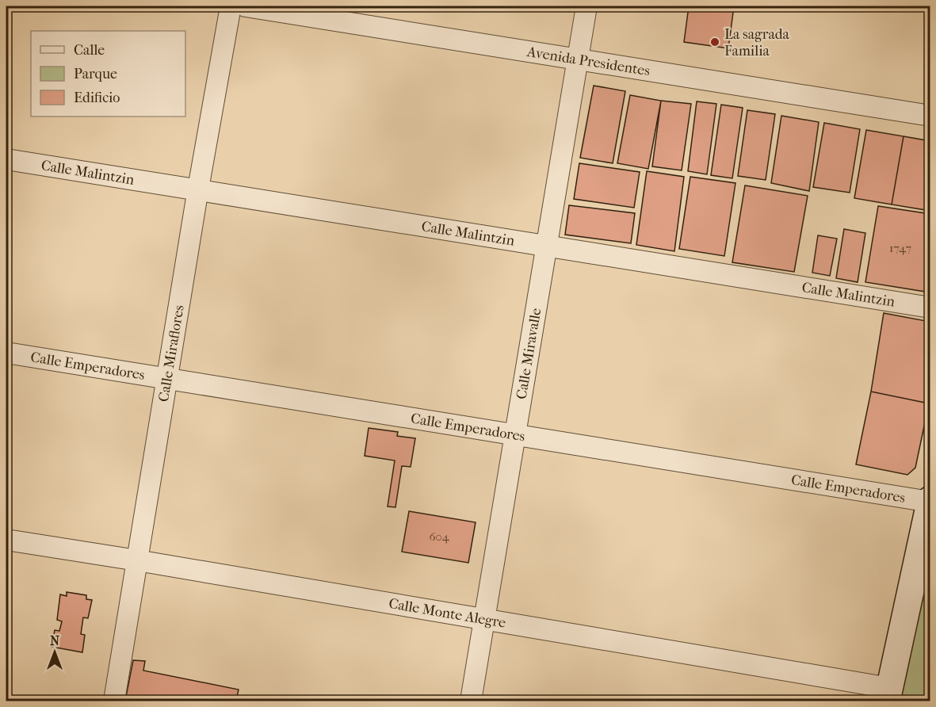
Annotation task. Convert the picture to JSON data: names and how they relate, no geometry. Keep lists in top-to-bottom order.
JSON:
{
  "streets": {
    "street": [
      "Avenida Presidentes",
      "Calle Malintzin",
      "Calle Miraflores",
      "Calle Miravalle",
      "Calle Emperadores",
      "Calle Monte Alegre"
    ]
  },
  "crossings": [
    ["Avenida Presidentes", "Calle Miravalle"],
    ["Calle Malintzin", "Calle Miraflores"],
    ["Calle Malintzin", "Calle Miravalle"],
    ["Calle Miraflores", "Calle Emperadores"],
    ["Calle Miraflores", "Calle Monte Alegre"],
    ["Calle Miravalle", "Calle Emperadores"],
    ["Calle Miravalle", "Calle Monte Alegre"]
  ],
  "places": ["La sagrada Familia"],
  "house_numbers": ["1747", "604"],
  "legend": ["Calle", "Parque", "Edificio"],
  "north": "top"
}
